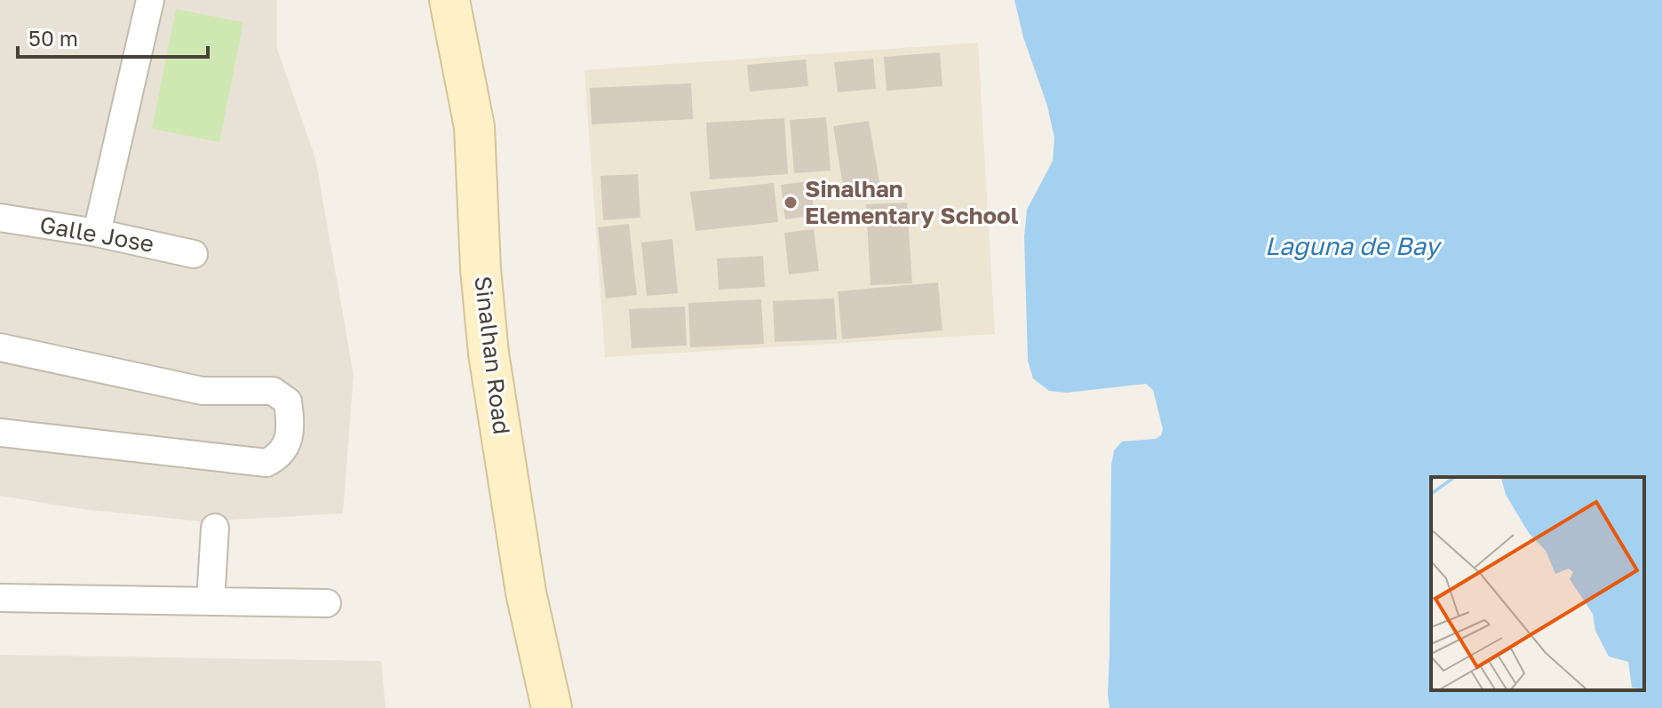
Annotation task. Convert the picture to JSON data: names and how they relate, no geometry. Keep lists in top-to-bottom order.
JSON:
{
  "streets": {
    "street": ["Galle Jose", "Sinalhan Road"]
  },
  "water": ["Laguna de Bay"],
  "places": ["Sinalhan Elementary School"],
  "scale_bar": "50 m"
}
